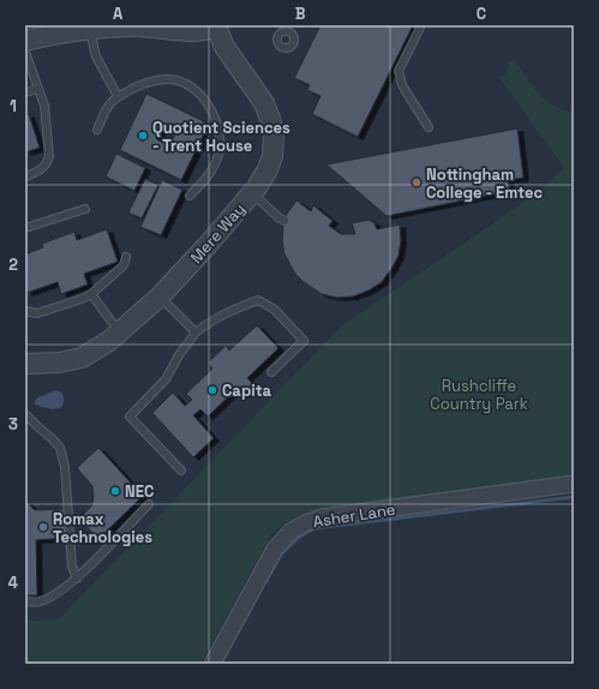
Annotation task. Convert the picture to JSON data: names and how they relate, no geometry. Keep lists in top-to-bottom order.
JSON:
{
  "streets": {
    "street": ["Mere Way", "Asher Lane"]
  },
  "parks": ["Rushcliffe Country Park"],
  "places": [
    "Quotient Sciences - Trent House",
    "Nottingham College - Emtec",
    "Capita",
    "NEC",
    "Romax Technologies"
  ],
  "grid": {
    "columns": ["A", "B", "C"],
    "rows": [
      "1",
      "2",
      "3",
      "4"
    ]
  }
}
